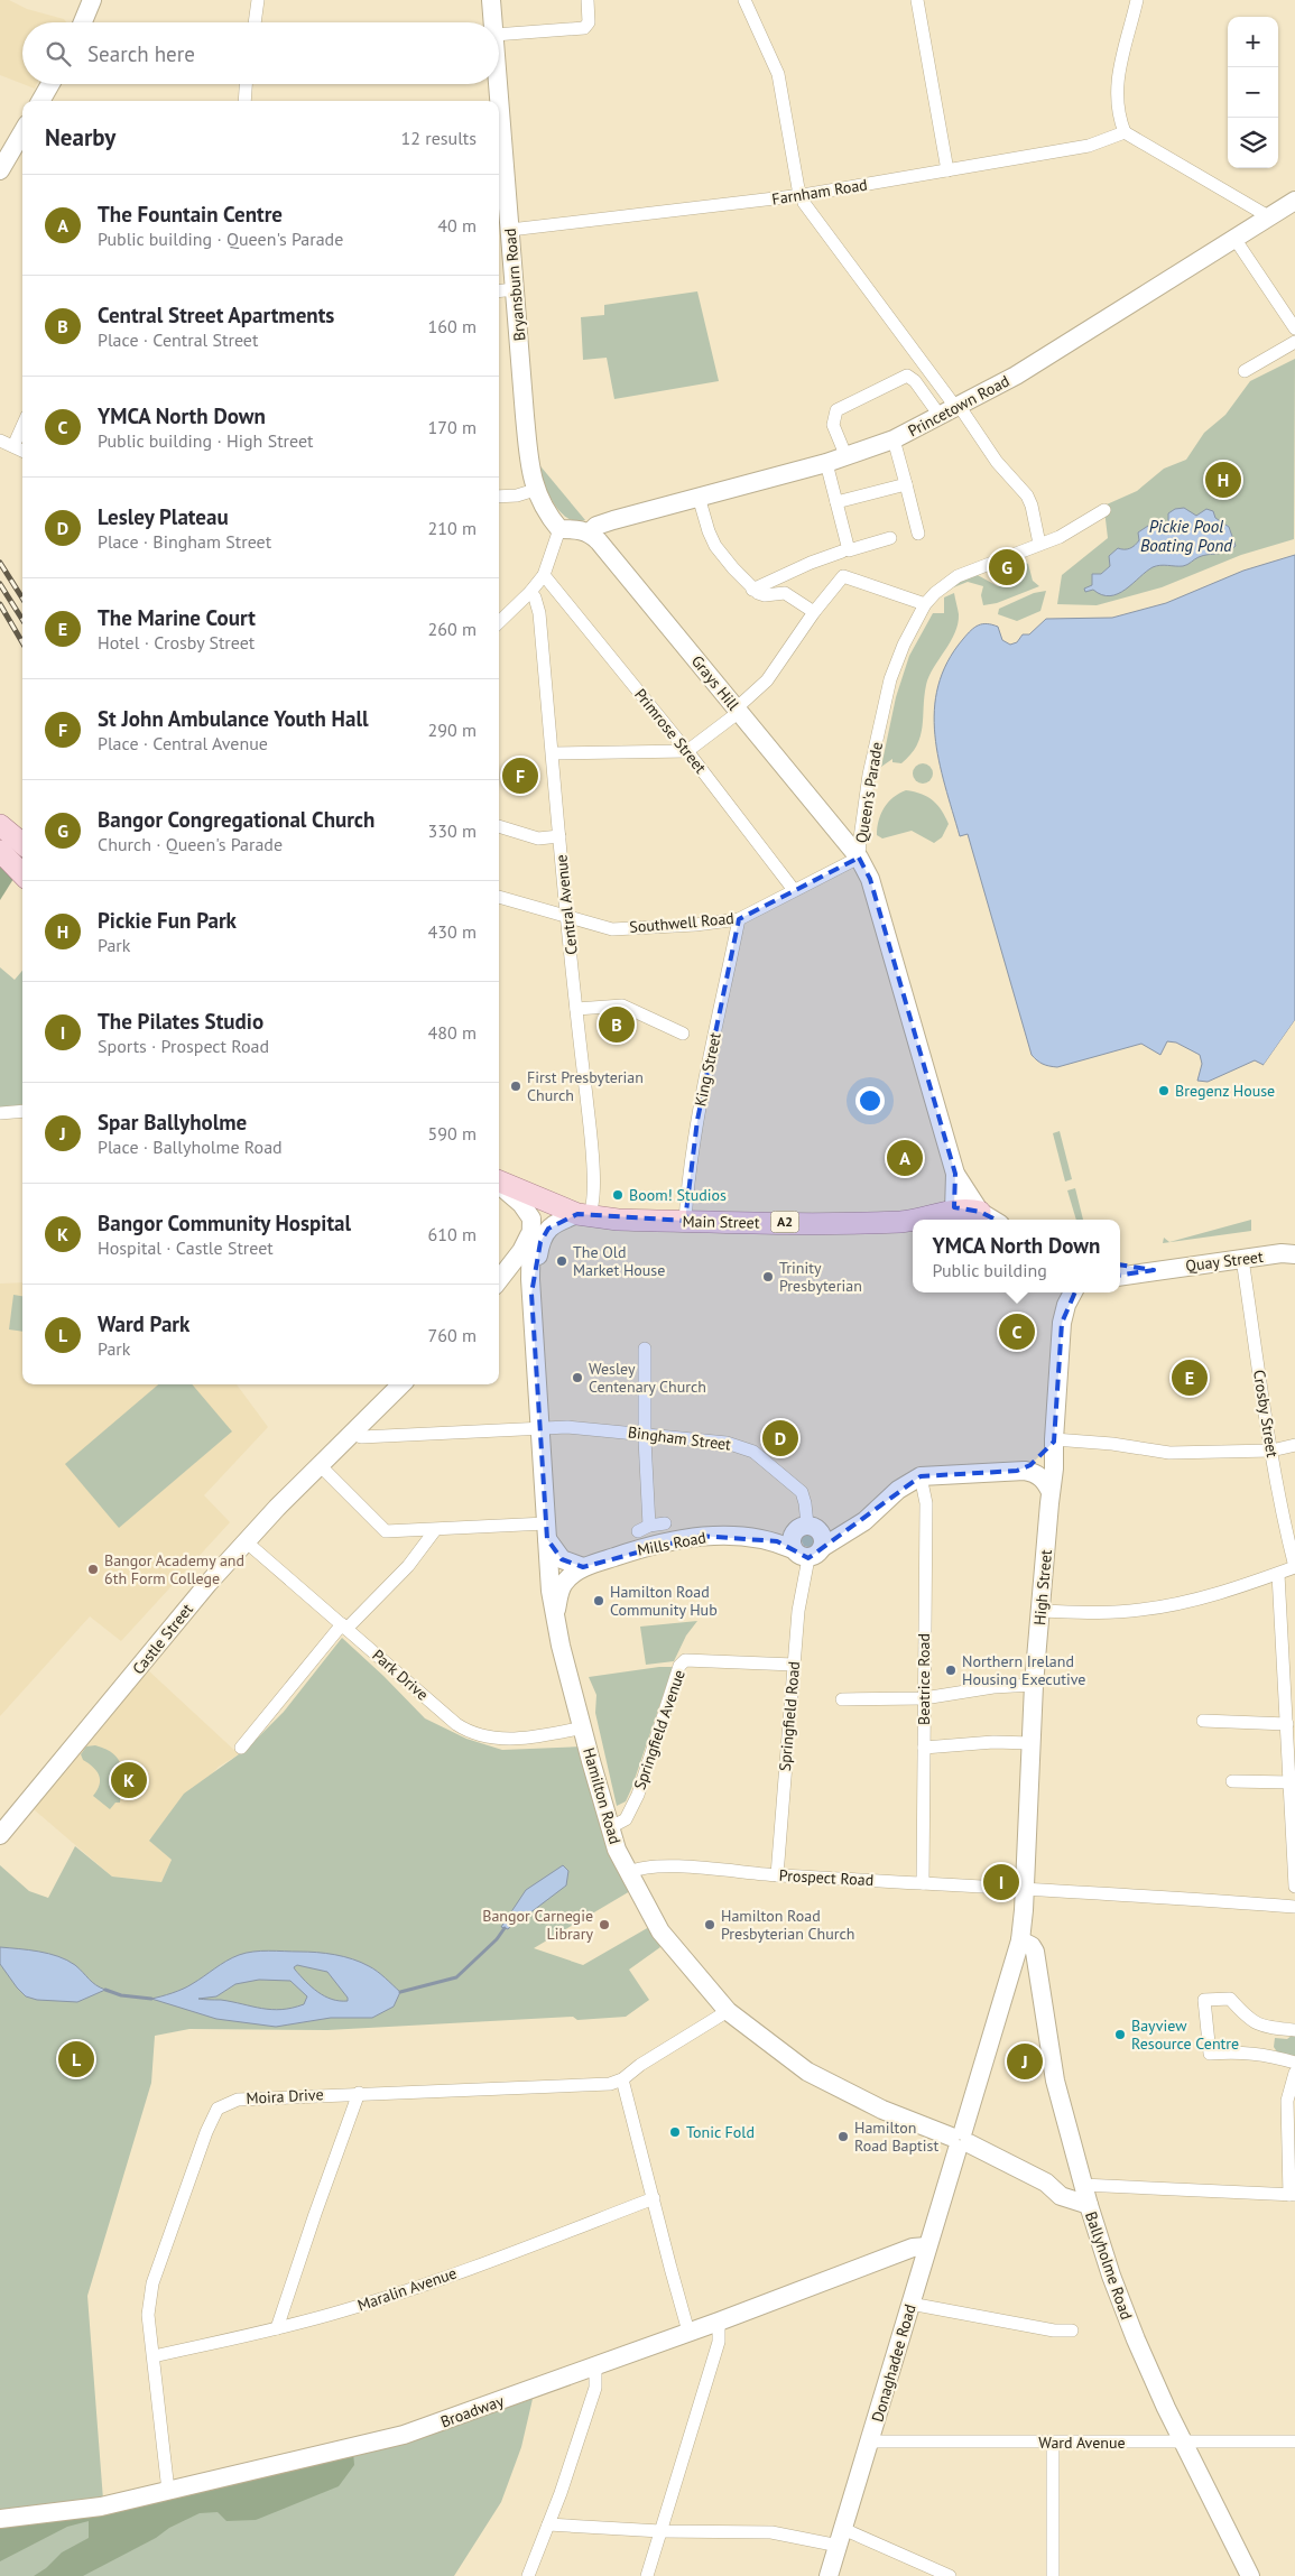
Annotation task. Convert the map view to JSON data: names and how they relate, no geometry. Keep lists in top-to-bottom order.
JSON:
{
  "streets": {
    "main road": [
      "Bryansburn Road",
      "Princetown Road",
      "Grays Hill",
      "Queen's Parade",
      "Main Street",
      "A2",
      "Quay Street",
      "Mills Road",
      "High Street",
      "Castle Street",
      "Hamilton Road",
      "Ballyholme Road",
      "Donaghadee Road",
      "Broadway"
    ],
    "street": [
      "Farnham Road",
      "Primrose Street",
      "Central Avenue",
      "Southwell Road",
      "King Street",
      "Crosby Street",
      "Bingham Street",
      "Park Drive",
      "Beatrice Road",
      "Springfield Road",
      "Springfield Avenue",
      "Prospect Road",
      "Moira Drive",
      "Maralin Avenue",
      "Ward Avenue"
    ]
  },
  "crossings": [
    ["Farnham Road", "Bryansburn Road"],
    ["Princetown Road", "Grays Hill"],
    ["Grays Hill", "Queen's Parade"],
    ["Grays Hill", "Southwell Road"],
    ["Primrose Street", "Southwell Road"],
    ["Queen's Parade", "Southwell Road"],
    ["Central Avenue", "Southwell Road"],
    ["Central Avenue", "Main Street"],
    ["Central Avenue", "Hamilton Road"],
    ["Southwell Road", "King Street"],
    ["King Street", "Main Street"],
    ["Main Street", "Hamilton Road"],
    ["Quay Street", "Crosby Street"],
    ["Bingham Street", "Castle Street"],
    ["Bingham Street", "Hamilton Road"],
    ["Mills Road", "Springfield Road"],
    ["Mills Road", "Hamilton Road"],
    ["High Street", "Prospect Road"],
    ["High Street", "Donaghadee Road"],
    ["Castle Street", "Park Drive"],
    ["Park Drive", "Hamilton Road"],
    ["Beatrice Road", "Prospect Road"],
    ["Springfield Road", "Springfield Avenue"],
    ["Springfield Road", "Prospect Road"],
    ["Springfield Avenue", "Hamilton Road"],
    ["Hamilton Road", "Prospect Road"],
    ["Hamilton Road", "Moira Drive"],
    ["Hamilton Road", "Ballyholme Road"],
    ["Hamilton Road", "Donaghadee Road"],
    ["Prospect Road", "Donaghadee Road"],
    ["Moira Drive", "Maralin Avenue"],
    ["Moira Drive", "Broadway"],
    ["Ballyholme Road", "Donaghadee Road"],
    ["Ballyholme Road", "Ward Avenue"],
    ["Donaghadee Road", "Broadway"],
    ["Donaghadee Road", "Ward Avenue"]
  ],
  "water": ["Pickie Pool Boating Pond"],
  "places": [
    "First Presbyterian Church",
    "Bregenz House",
    "Boom! Studios",
    "The Old Market House",
    "Trinity Presbyterian",
    "Wesley Centenary Church",
    "Bangor Academy and 6th Form College",
    "Hamilton Road Community Hub",
    "Northern Ireland Housing Executive",
    "Bangor Carnegie Library",
    "Hamilton Road Presbyterian Church",
    "Bayview Resource Centre",
    "Tonic Fold",
    "Hamilton Road Baptist"
  ],
  "page": {
    "map_buttons": ["+", "−"],
    "search": "Search here",
    "heading": ["Nearby", "12 results"],
    "list": [
      {
        "mark": "A",
        "name": "The Fountain Centre",
        "note": "Public building · Queen's Parade",
        "value": "40 m"
      },
      {
        "mark": "B",
        "name": "Central Street Apartments",
        "note": "Place · Central Street",
        "value": "160 m"
      },
      {
        "mark": "C",
        "name": "YMCA North Down",
        "note": "Public building · High Street",
        "value": "170 m"
      },
      {
        "mark": "D",
        "name": "Lesley Plateau",
        "note": "Place · Bingham Street",
        "value": "210 m"
      },
      {
        "mark": "E",
        "name": "The Marine Court",
        "note": "Hotel · Crosby Street",
        "value": "260 m"
      },
      {
        "mark": "F",
        "name": "St John Ambulance Youth Hall",
        "note": "Place · Central Avenue",
        "value": "290 m"
      },
      {
        "mark": "G",
        "name": "Bangor Congregational Church",
        "note": "Church · Queen's Parade",
        "value": "330 m"
      },
      {
        "mark": "H",
        "name": "Pickie Fun Park",
        "note": "Park",
        "value": "430 m"
      },
      {
        "mark": "I",
        "name": "The Pilates Studio",
        "note": "Sports · Prospect Road",
        "value": "480 m"
      },
      {
        "mark": "J",
        "name": "Spar Ballyholme",
        "note": "Place · Ballyholme Road",
        "value": "590 m"
      },
      {
        "mark": "K",
        "name": "Bangor Community Hospital",
        "note": "Hospital · Castle Street",
        "value": "610 m"
      },
      {
        "mark": "L",
        "name": "Ward Park",
        "note": "Park",
        "value": "760 m"
      }
    ],
    "pins": [
      "H",
      "G",
      "F",
      "B",
      "A",
      "C",
      "E",
      "D",
      "K",
      "I",
      "L",
      "J"
    ],
    "popup": ["YMCA North Down", "Public building"]
  }
}
